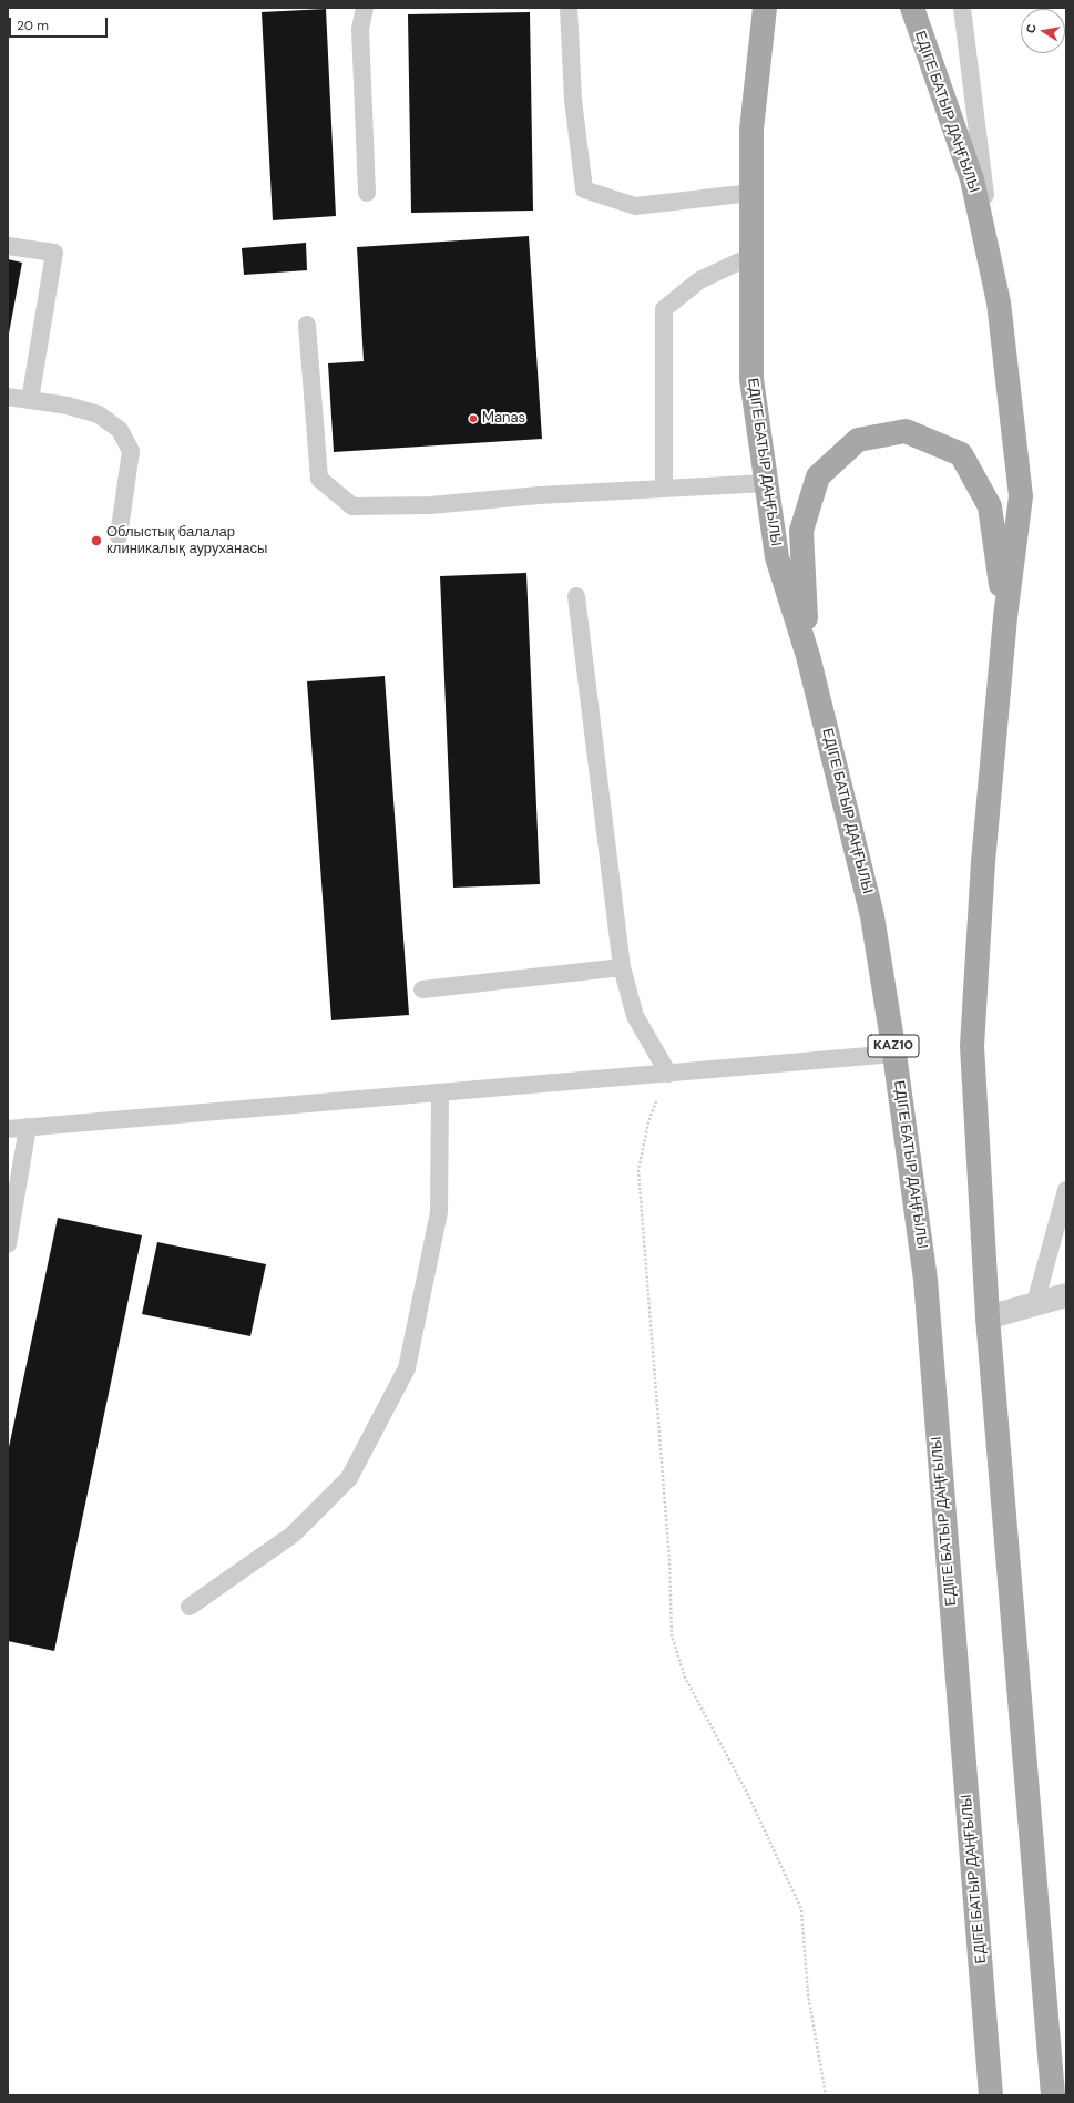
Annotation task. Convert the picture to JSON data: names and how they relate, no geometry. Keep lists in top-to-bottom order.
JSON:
{
  "streets": {
    "main road": ["ЕДІГЕ БАТЫР ДАҢҒЫЛЫ", "KAZ10"]
  },
  "places": ["Manas", "Облыстық балалар клиникалық ауруханасы"],
  "scale_bar": "20 m",
  "north": "left"
}
